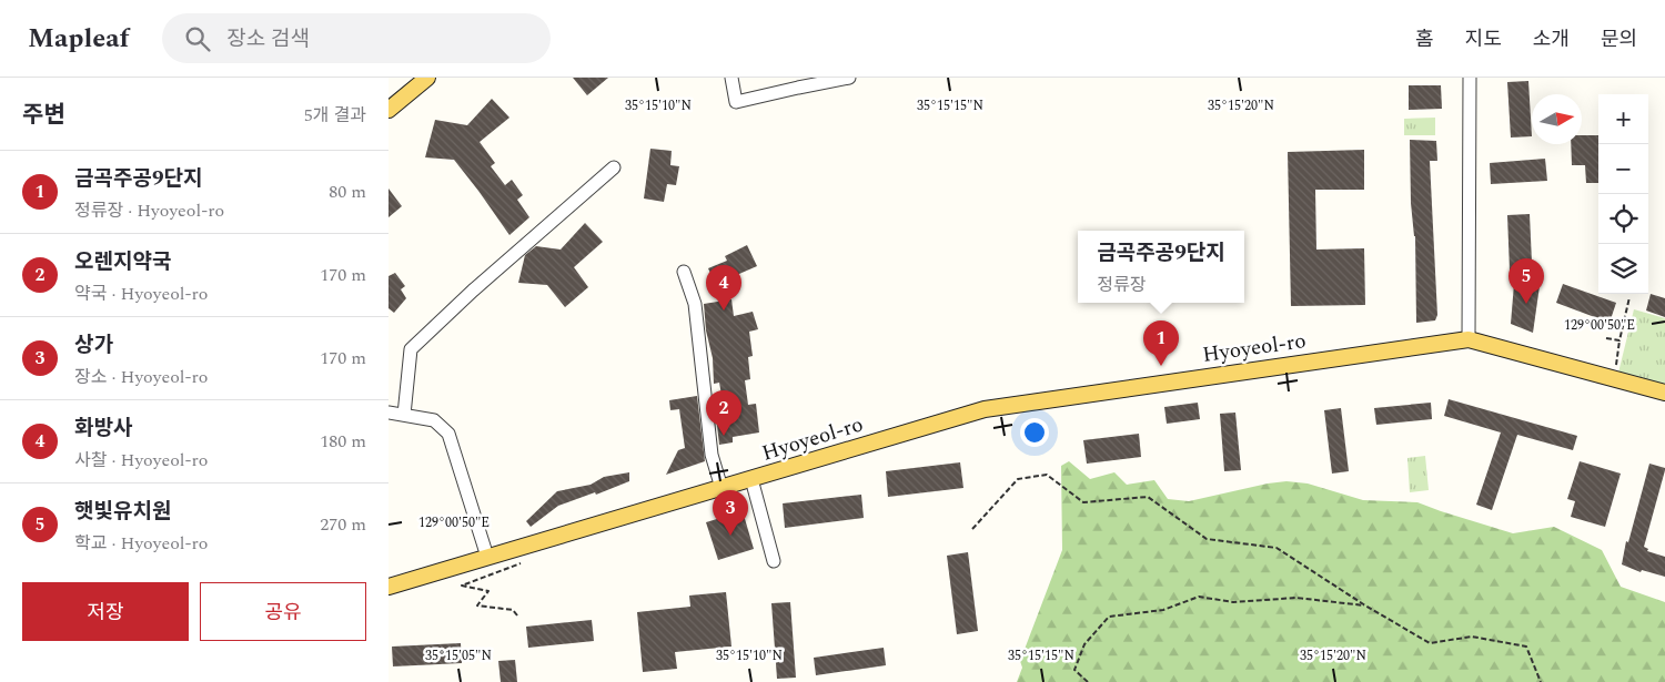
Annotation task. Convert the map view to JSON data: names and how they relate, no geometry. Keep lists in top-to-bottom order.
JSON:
{
  "streets": {
    "main road": ["Hyoyeol-ro"]
  },
  "north": "right",
  "page": {
    "header": "Mapleaf",
    "search": "장소 검색",
    "nav": [
      "홈",
      "지도",
      "소개",
      "문의"
    ],
    "heading": ["주변", "5개 결과"],
    "map_buttons": ["+", "−"],
    "list": [
      {
        "mark": "1",
        "name": "금곡주공9단지",
        "note": "정류장 · Hyoyeol-ro",
        "value": "80 m"
      },
      {
        "mark": "2",
        "name": "오렌지약국",
        "note": "약국 · Hyoyeol-ro",
        "value": "170 m"
      },
      {
        "mark": "3",
        "name": "상가",
        "note": "장소 · Hyoyeol-ro",
        "value": "170 m"
      },
      {
        "mark": "4",
        "name": "화방사",
        "note": "사찰 · Hyoyeol-ro",
        "value": "180 m"
      },
      {
        "mark": "5",
        "name": "햇빛유치원",
        "note": "학교 · Hyoyeol-ro",
        "value": "270 m"
      }
    ],
    "popup": ["금곡주공9단지", "정류장"],
    "pins": [
      "5",
      "4",
      "1",
      "2",
      "3"
    ],
    "buttons": ["저장", "공유"]
  },
  "coordinates": [
    "35°15'20\"N",
    "35°15'10\"N",
    "35°15'15\"N",
    "129°00'50\"E",
    "35°15'05\"N"
  ]
}
